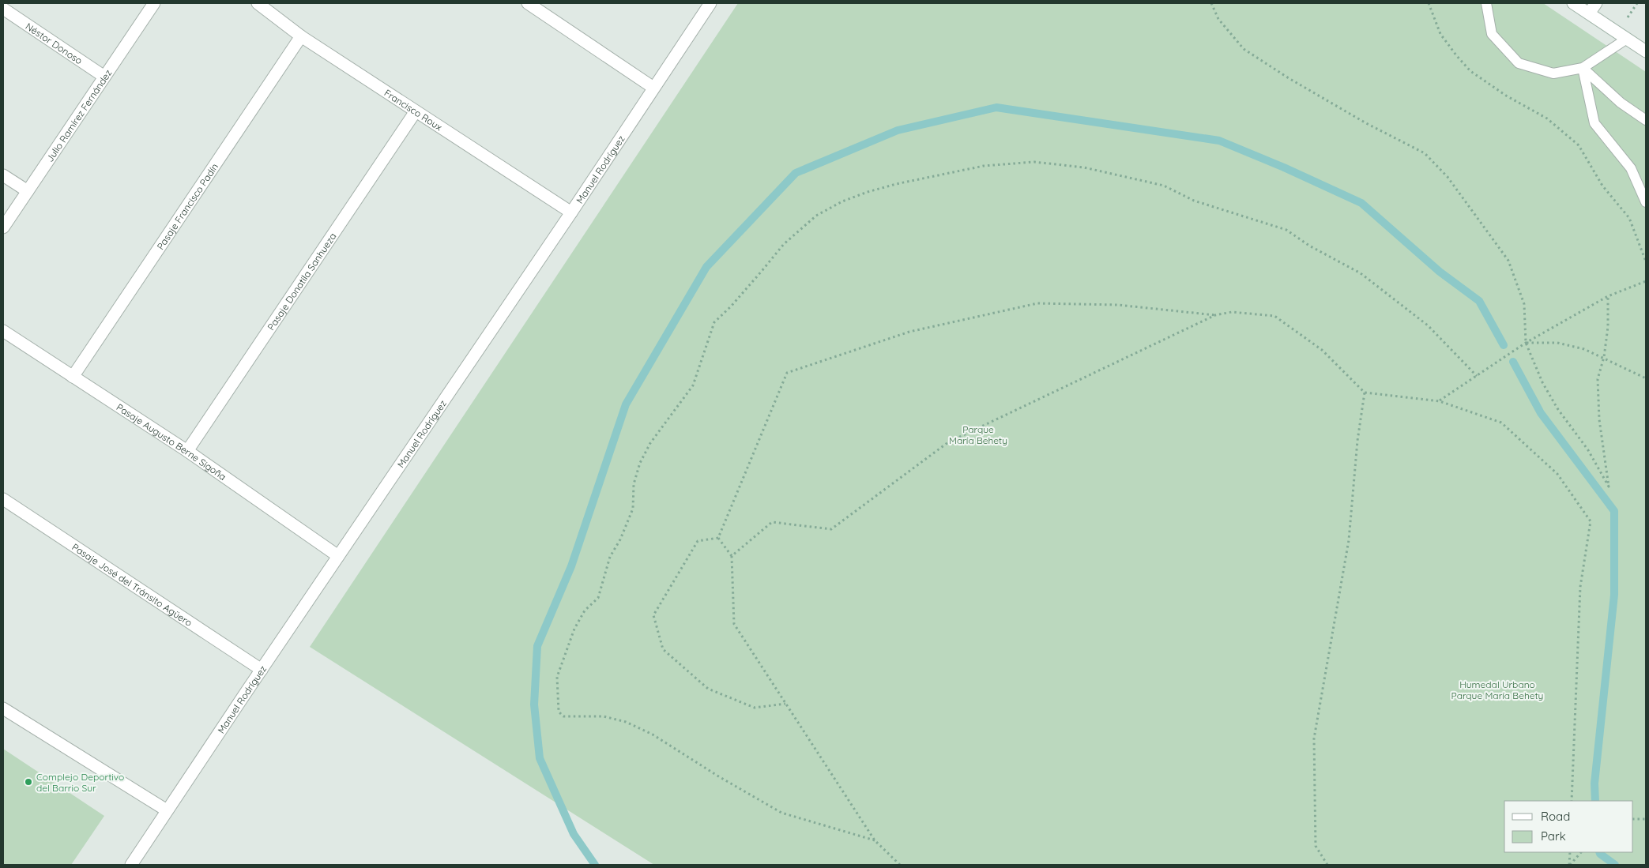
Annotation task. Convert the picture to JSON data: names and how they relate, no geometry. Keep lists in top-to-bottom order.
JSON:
{
  "streets": {
    "street": [
      "Néstor Donoso",
      "Francisco Roux",
      "Julio Ramírez Fernández",
      "Manuel Rodríguez",
      "Pasaje Francisco Padín",
      "Pasaje Donatila Sanhueza",
      "Pasaje Augusto Berne Sigoña",
      "Pasaje José del Tránsito Agüero"
    ]
  },
  "crossings": [
    ["Néstor Donoso", "Julio Ramírez Fernández"],
    ["Francisco Roux", "Manuel Rodríguez"],
    ["Francisco Roux", "Pasaje Francisco Padín"],
    ["Francisco Roux", "Pasaje Donatila Sanhueza"],
    ["Manuel Rodríguez", "Pasaje Augusto Berne Sigoña"],
    ["Manuel Rodríguez", "Pasaje José del Tránsito Agüero"],
    ["Pasaje Francisco Padín", "Pasaje Augusto Berne Sigoña"],
    ["Pasaje Donatila Sanhueza", "Pasaje Augusto Berne Sigoña"]
  ],
  "parks": ["Parque María Behety", "Humedal Urbano Parque María Behety"],
  "places": ["Complejo Deportivo del Barrio Sur"],
  "legend": ["Road", "Park"]
}
